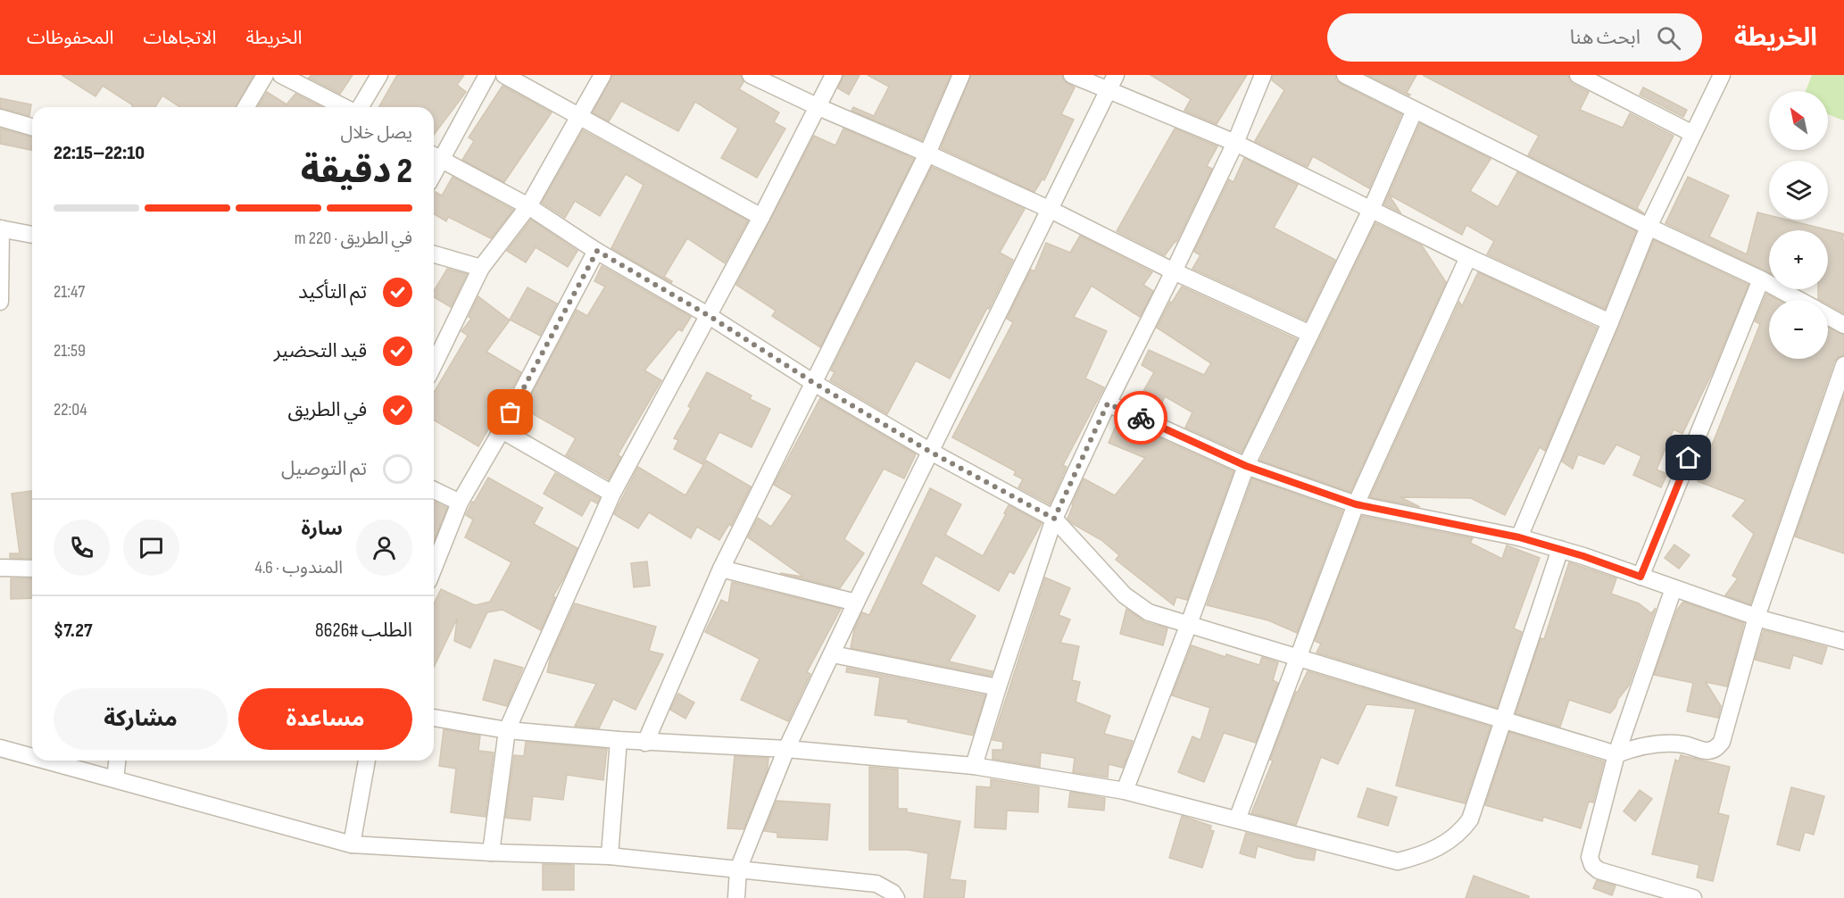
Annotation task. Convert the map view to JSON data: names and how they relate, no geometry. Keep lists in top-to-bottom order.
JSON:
{
  "north": "top left",
  "page": {
    "header": "الخريطة",
    "search": "ابحث هنا",
    "nav": ["الخريطة", "الاتجاهات", "المحفوظات"],
    "map_buttons": ["+", "−"],
    "heading": ["2 دقيقة", "يصل خلال", "22:10–22:15"],
    "panel": [
      "سارة",
      "المندوب · 4.6",
      "الطلب #8626",
      "$7.27"
    ],
    "bar": "في الطريق · 220 m",
    "list": [
      ["تم التأكيد", "21:47"],
      ["قيد التحضير", "21:59"],
      ["في الطريق", "22:04"],
      "تم التوصيل"
    ],
    "buttons": ["مساعدة", "مشاركة"]
  }
}
